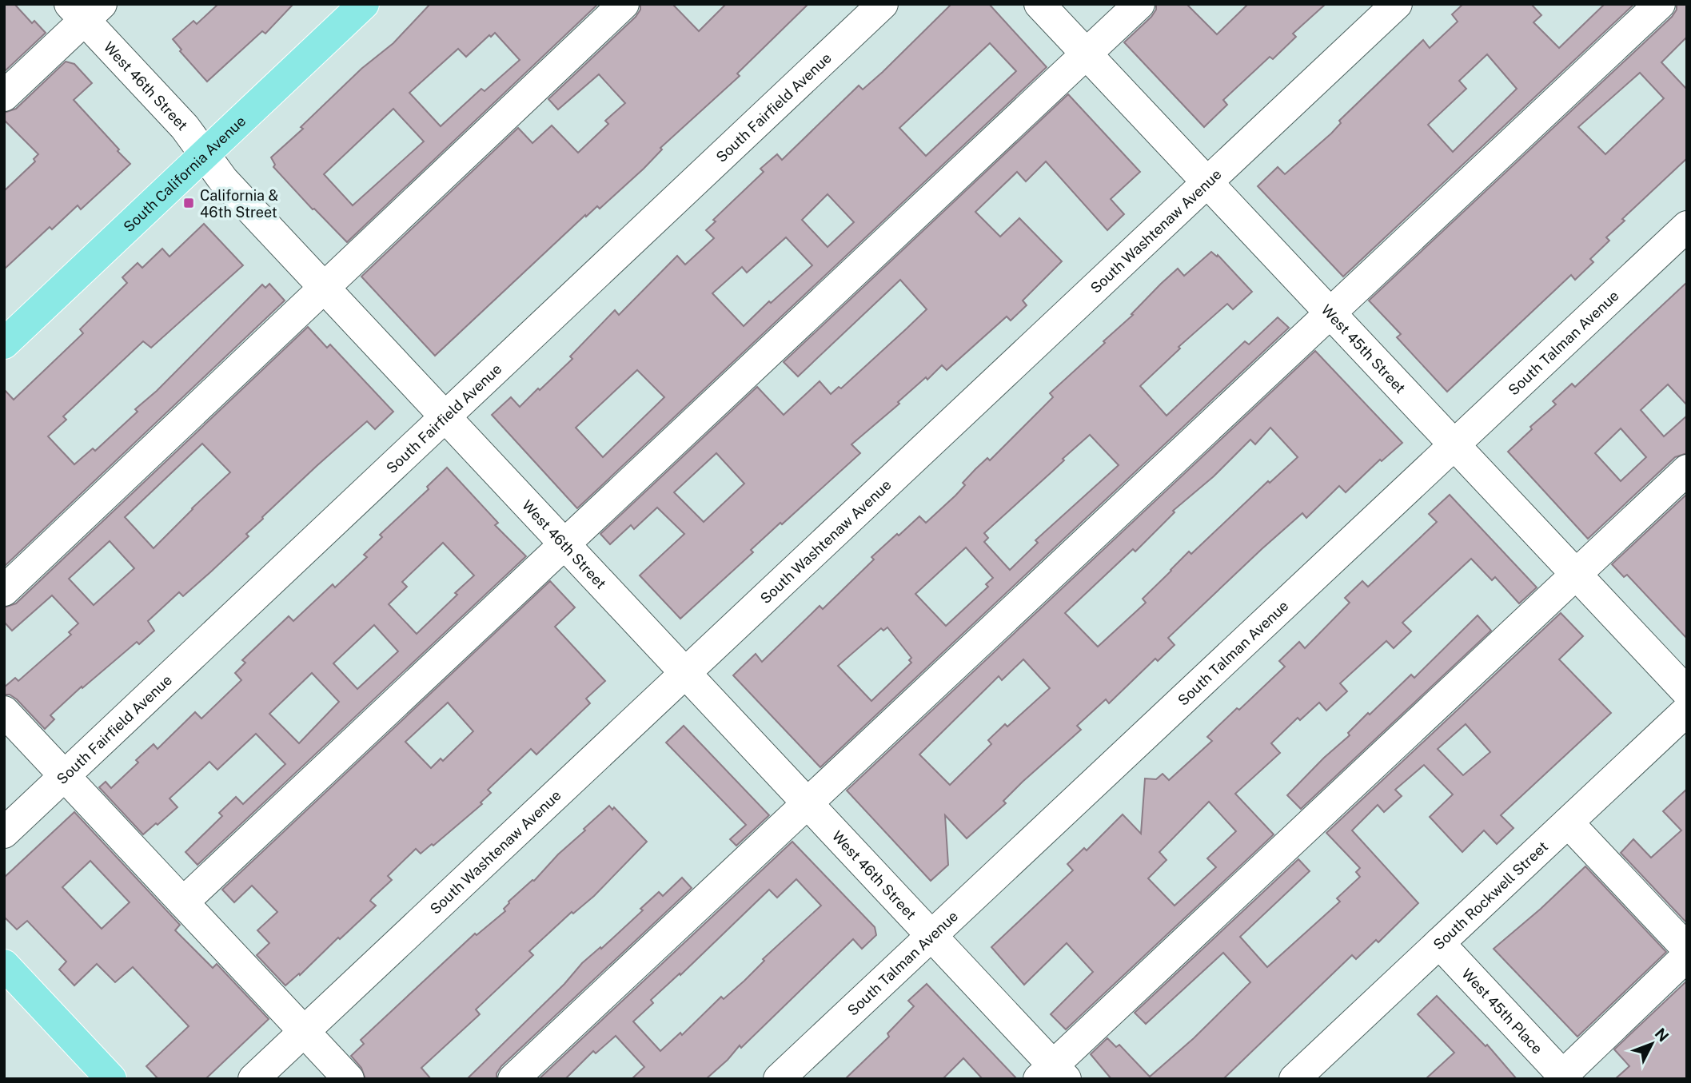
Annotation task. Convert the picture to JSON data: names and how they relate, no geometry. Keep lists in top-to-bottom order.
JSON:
{
  "streets": {
    "main road": ["South California Avenue"],
    "street": [
      "West 46th Street",
      "South Fairfield Avenue",
      "South Washtenaw Avenue",
      "South Talman Avenue",
      "West 45th Street",
      "South Rockwell Street",
      "West 45th Place"
    ]
  },
  "crossings": [
    ["West 46th Street", "South Fairfield Avenue"],
    ["West 46th Street", "South California Avenue"],
    ["West 46th Street", "South Washtenaw Avenue"],
    ["West 46th Street", "South Talman Avenue"],
    ["South Washtenaw Avenue", "West 45th Street"],
    ["South Talman Avenue", "West 45th Street"],
    ["South Rockwell Street", "West 45th Place"]
  ],
  "places": {
    "transit": ["California & 46th Street"]
  },
  "north": "top right"
}
